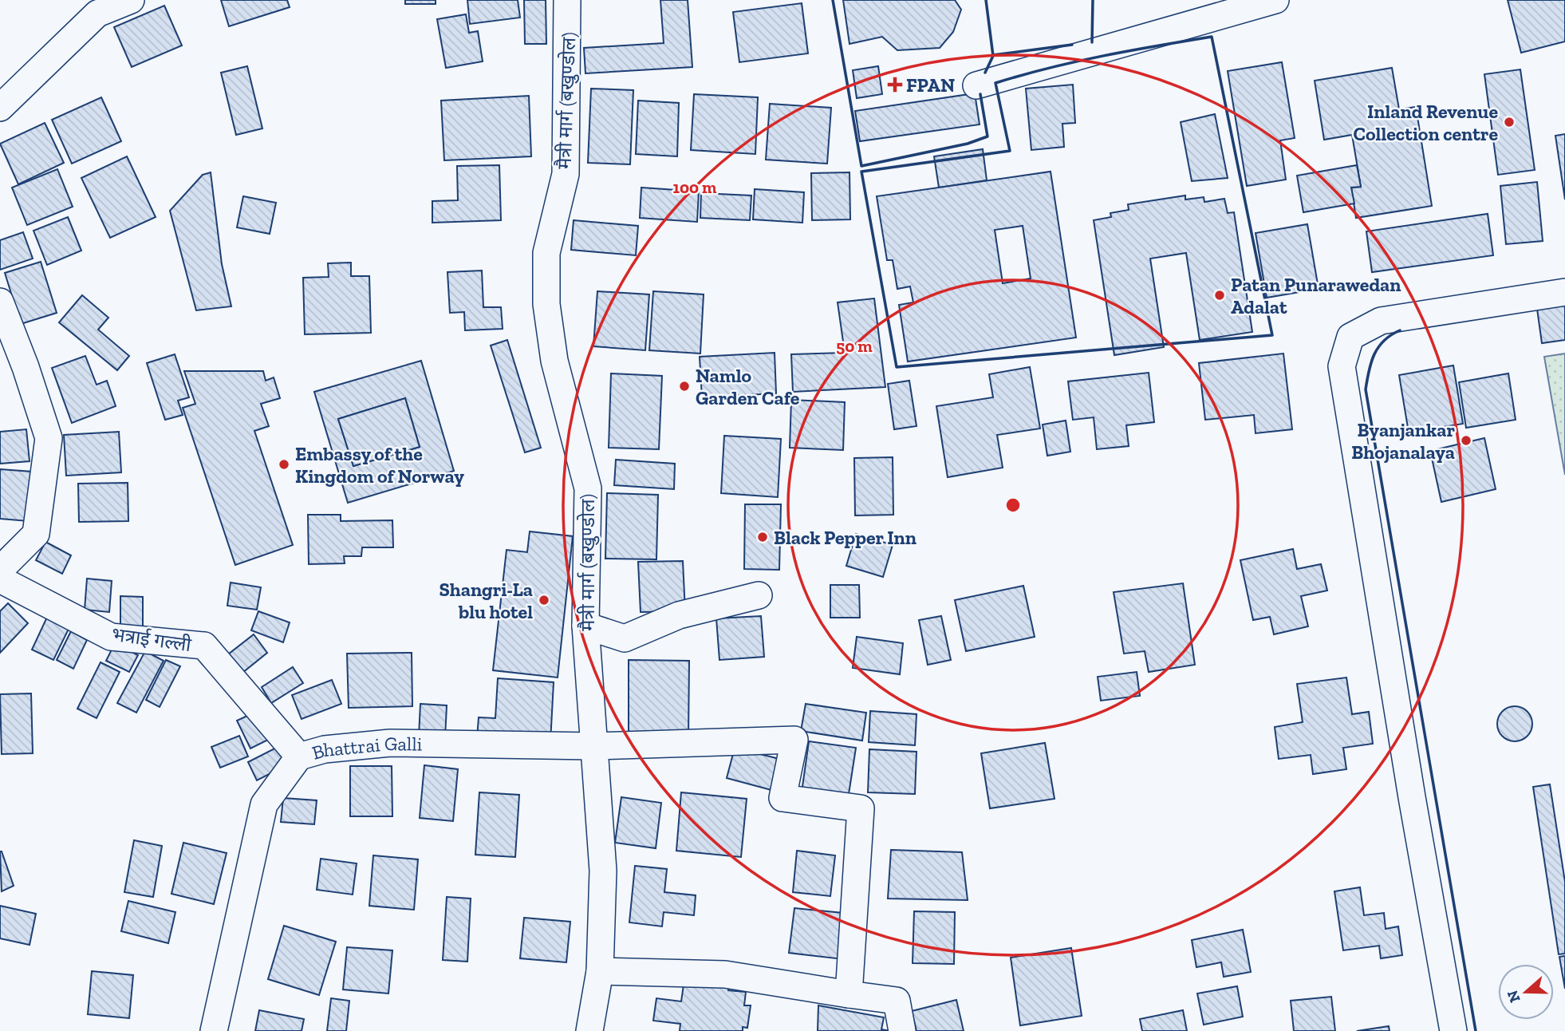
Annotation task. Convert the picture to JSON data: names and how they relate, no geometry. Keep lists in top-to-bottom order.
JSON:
{
  "streets": {
    "street": ["मैत्री मार्ग (बखुण्डोल)", "भत्राई गल्ली", "Bhattrai Galli"]
  },
  "crossings": [
    ["मैत्री मार्ग (बखुण्डोल)", "Bhattrai Galli"],
    ["भत्राई गल्ली", "Bhattrai Galli"]
  ],
  "places": {
    "health": ["FPAN"],
    "other": [
      "Inland Revenue Collection centre",
      "Patan Punarawedan Adalat",
      "Namlo Garden Cafe",
      "Byanjankar Bhojanalaya",
      "Embassy of the Kingdom of Norway",
      "Black Pepper Inn",
      "Shangri-La blu hotel"
    ]
  },
  "north": "left",
  "rings": ["100 m", "50 m"]
}
